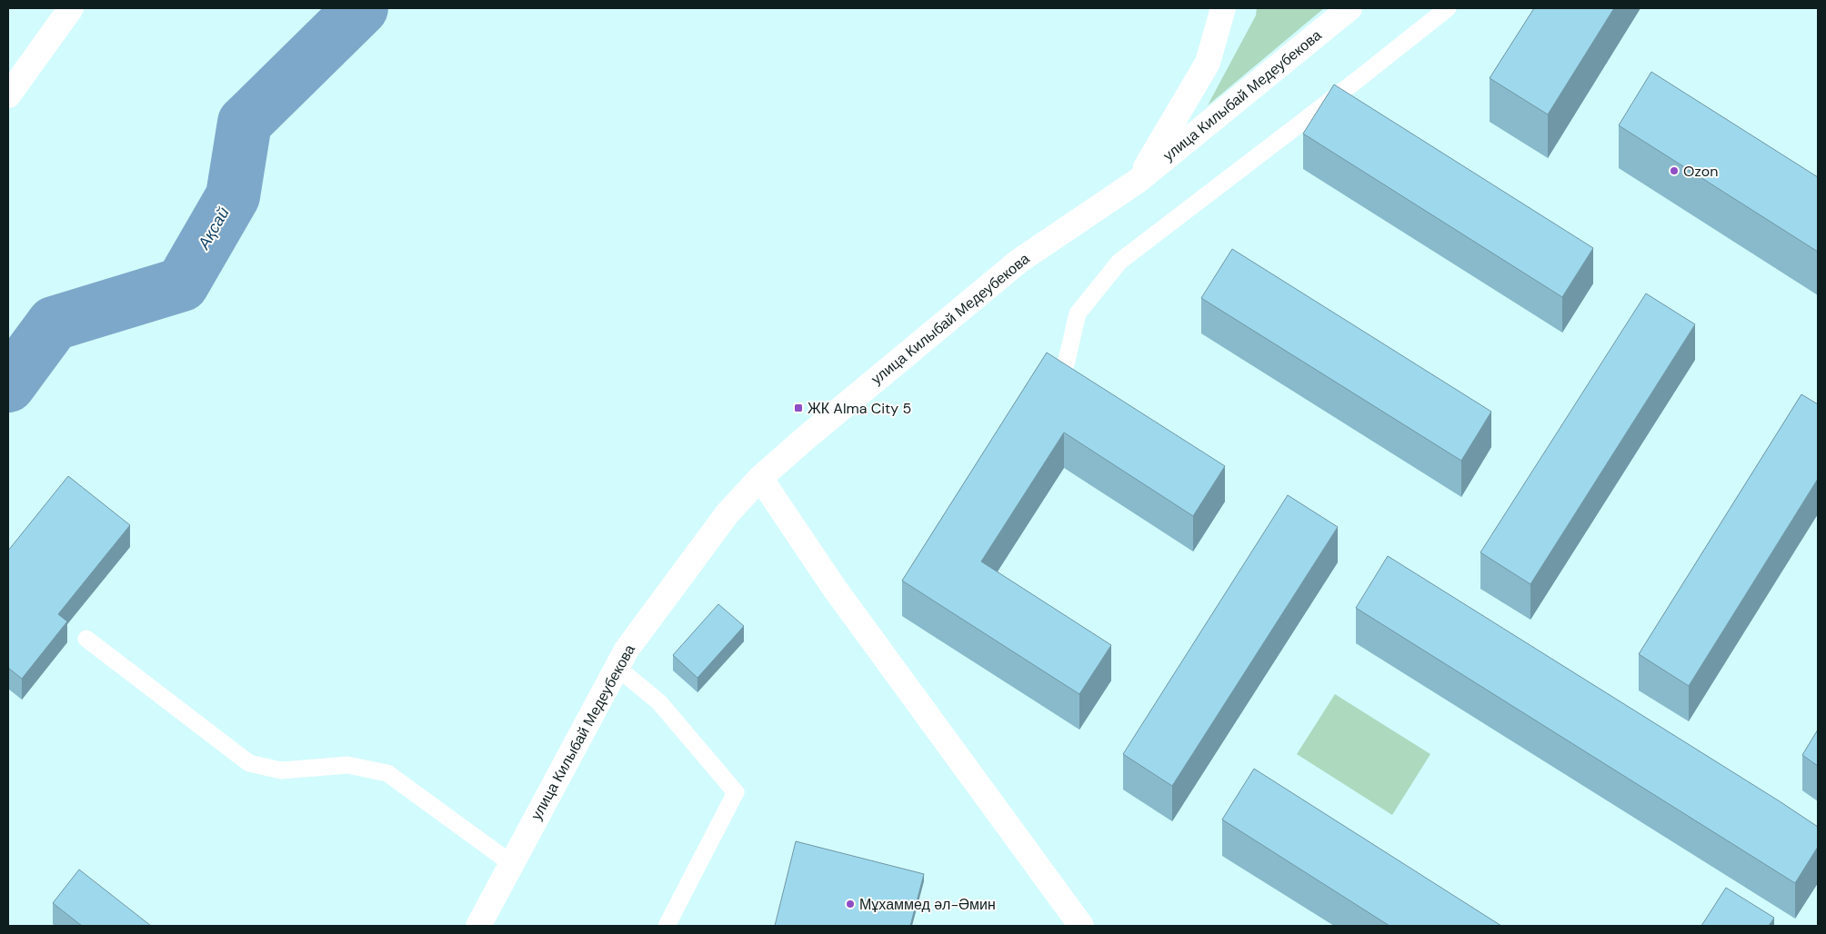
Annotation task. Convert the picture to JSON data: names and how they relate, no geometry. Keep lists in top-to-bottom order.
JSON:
{
  "streets": {
    "main road": ["улица Килыбай Медеубекова"]
  },
  "water": ["Ақсай"],
  "places": {
    "other": ["Ozon", "Мұхаммед әл-Әмин"],
    "transit": ["ЖК Alma City 5"]
  }
}
